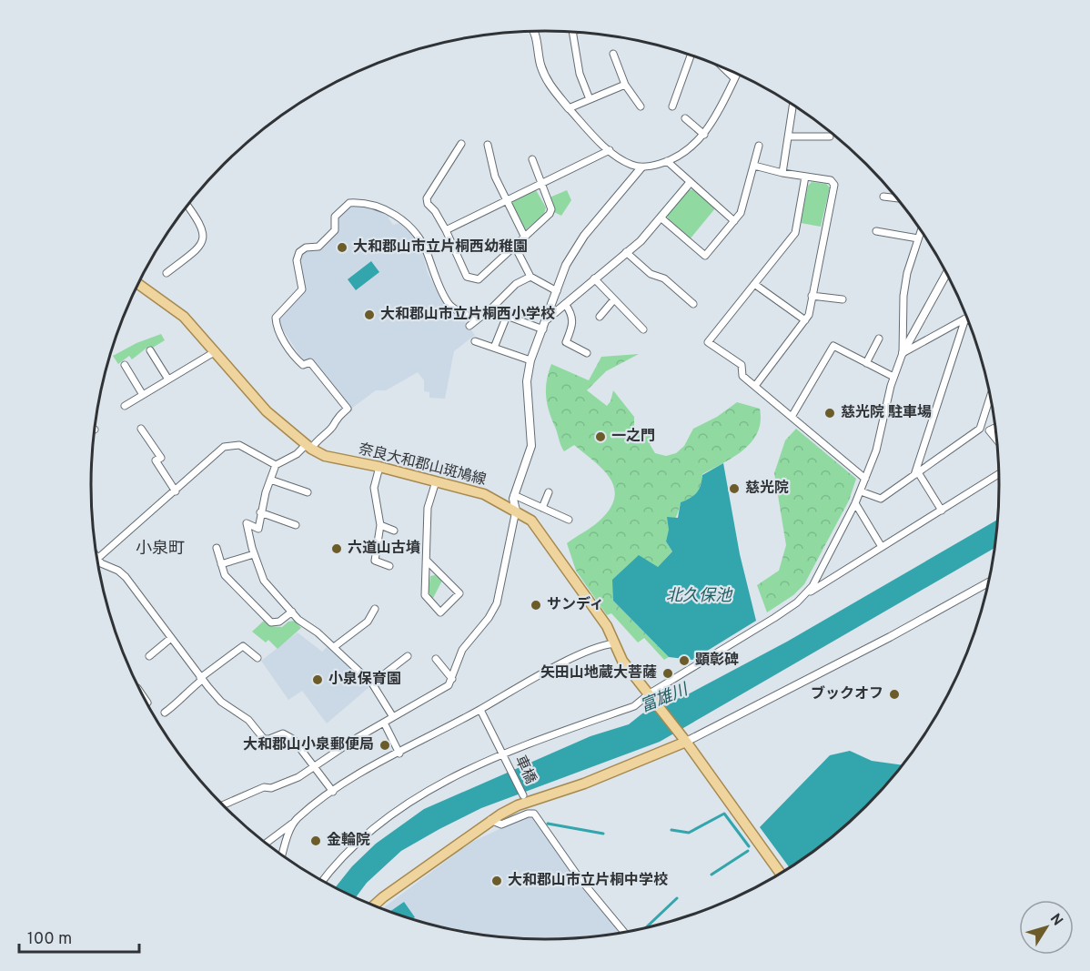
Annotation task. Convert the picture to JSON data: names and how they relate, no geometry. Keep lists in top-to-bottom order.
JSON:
{
  "streets": {
    "main road": ["奈良大和郡山斑鳩線"],
    "street": ["車橋"]
  },
  "districts": ["小泉町"],
  "water": ["北久保池", "富雄川"],
  "places": [
    "大和郡山市立片桐西幼稚園",
    "大和郡山市立片桐西小学校",
    "慈光院 駐車場",
    "一之門",
    "慈光院",
    "六道山古墳",
    "サンディ",
    "顕彰碑",
    "矢田山地蔵大菩薩",
    "小泉保育園",
    "ブックオフ",
    "大和郡山小泉郵便局",
    "金輪院",
    "大和郡山市立片桐中学校"
  ],
  "scale_bar": "100 m",
  "north": "top right"
}
